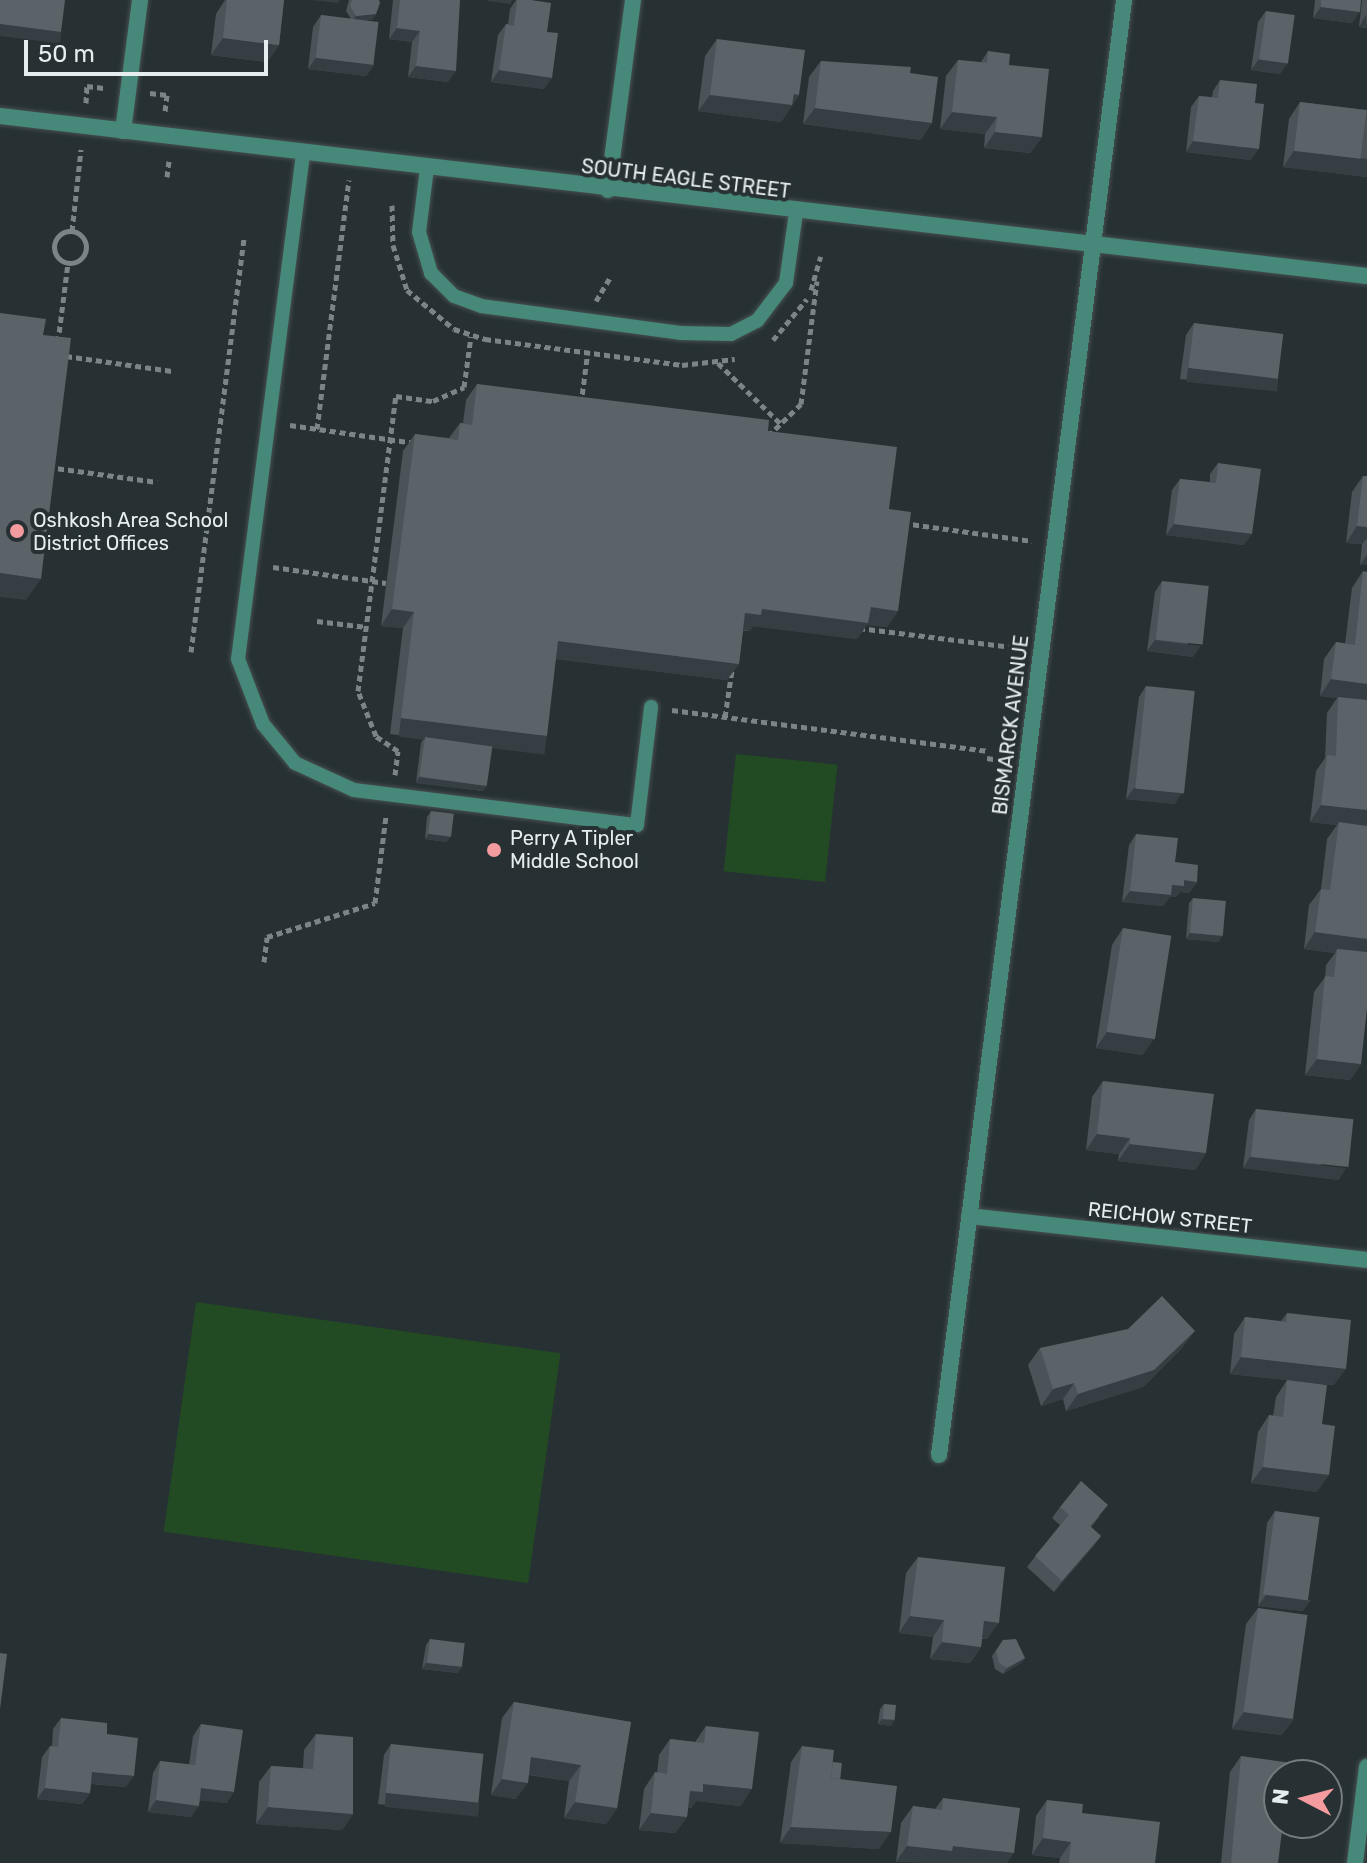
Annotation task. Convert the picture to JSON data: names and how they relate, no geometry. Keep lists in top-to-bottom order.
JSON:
{
  "streets": {
    "street": ["SOUTH EAGLE STREET", "BISMARCK AVENUE", "REICHOW STREET"]
  },
  "crossings": [
    ["SOUTH EAGLE STREET", "BISMARCK AVENUE"],
    ["BISMARCK AVENUE", "REICHOW STREET"]
  ],
  "places": ["Oshkosh Area School District Offices", "Perry A Tipler Middle School"],
  "scale_bar": "50 m",
  "north": "left"
}
